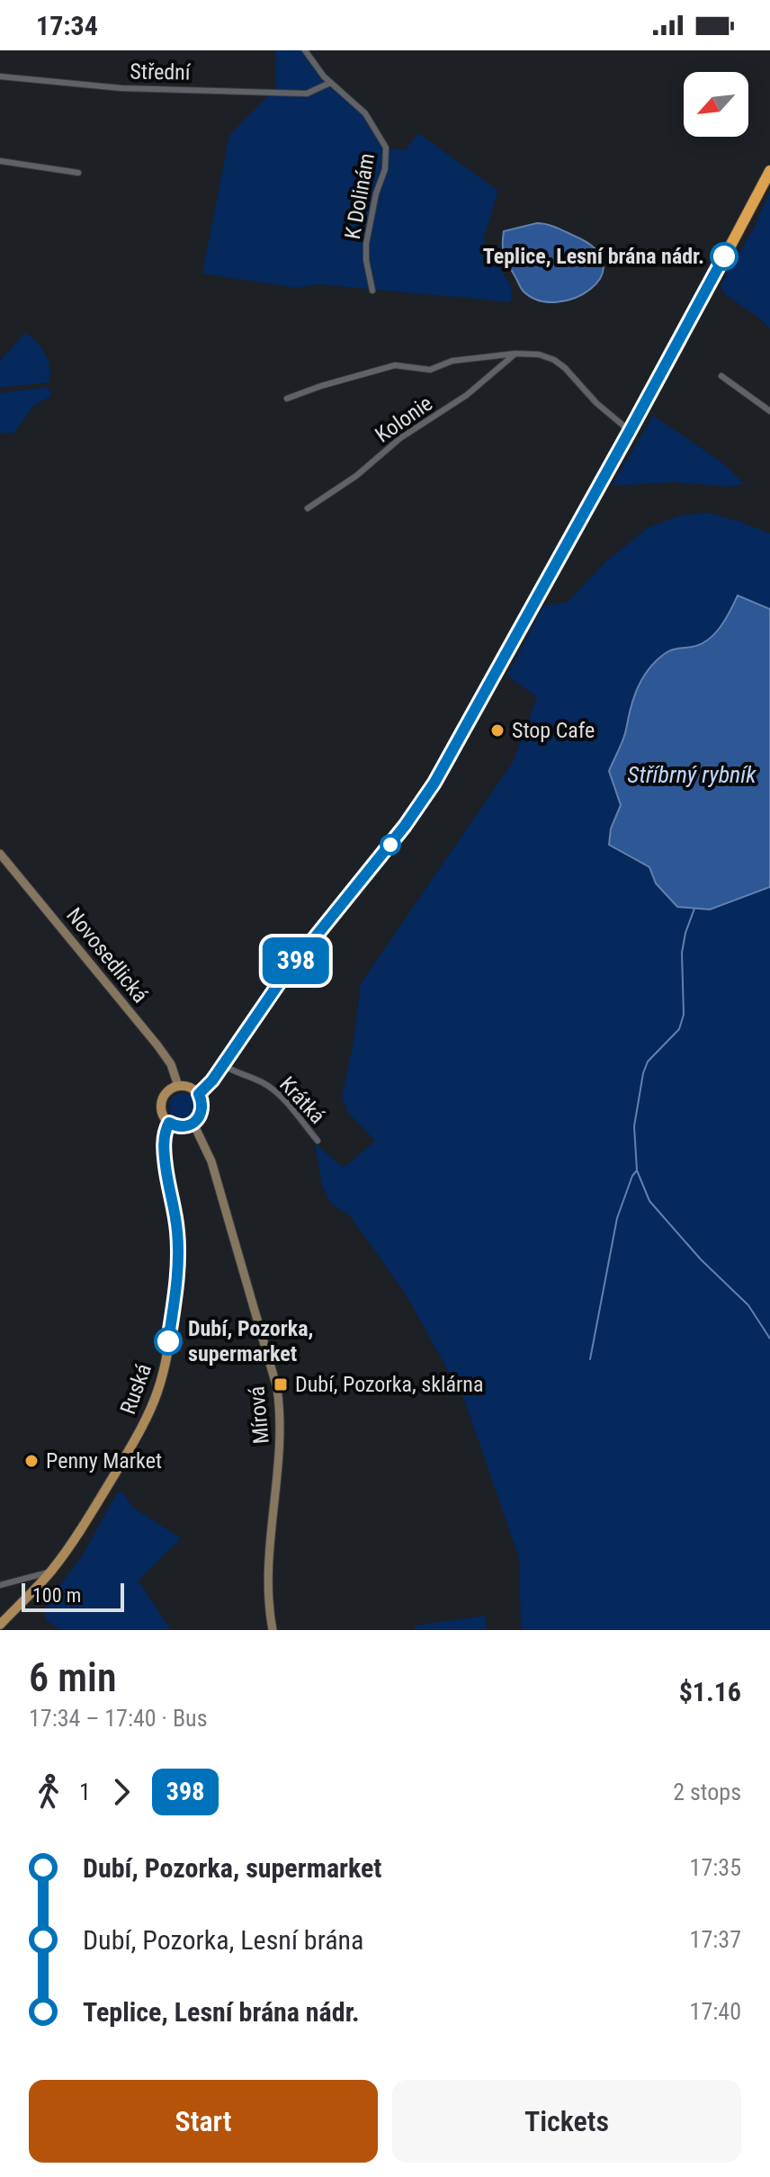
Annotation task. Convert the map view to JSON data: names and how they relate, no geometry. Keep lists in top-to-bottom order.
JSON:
{
  "streets": {
    "main road": ["Ruská"],
    "street": [
      "Střední",
      "K Dolinám",
      "Kolonie",
      "Novosedlická",
      "Krátká",
      "Mírová"
    ]
  },
  "crossings": [
    ["Střední", "K Dolinám"],
    ["Novosedlická", "Ruská"],
    ["Novosedlická", "Mírová"],
    ["Ruská", "Mírová"]
  ],
  "water": ["Stříbrný rybník"],
  "places": {
    "other": [
      "Teplice, Lesní brána nádr.",
      "Stop Cafe",
      "Dubí, Pozorka, supermarket",
      "Penny Market"
    ],
    "transit": ["Dubí, Pozorka, sklárna"]
  },
  "lines": ["bus line 398"],
  "scale_bar": "100 m",
  "north": "bottom left",
  "page": {
    "status": "17:34",
    "on_map": "398",
    "scale": "100 m",
    "heading": ["6 min", "17:34 – 17:40 · Bus", "$1.16"],
    "legs": ["1", "398", "2 stops"],
    "list": [
      {
        "name": "Dubí, Pozorka, supermarket",
        "value": "17:35"
      },
      {
        "name": "Dubí, Pozorka, Lesní brána",
        "value": "17:37"
      },
      {
        "name": "Teplice, Lesní brána nádr.",
        "value": "17:40"
      }
    ],
    "buttons": ["Start", "Tickets"]
  }
}
